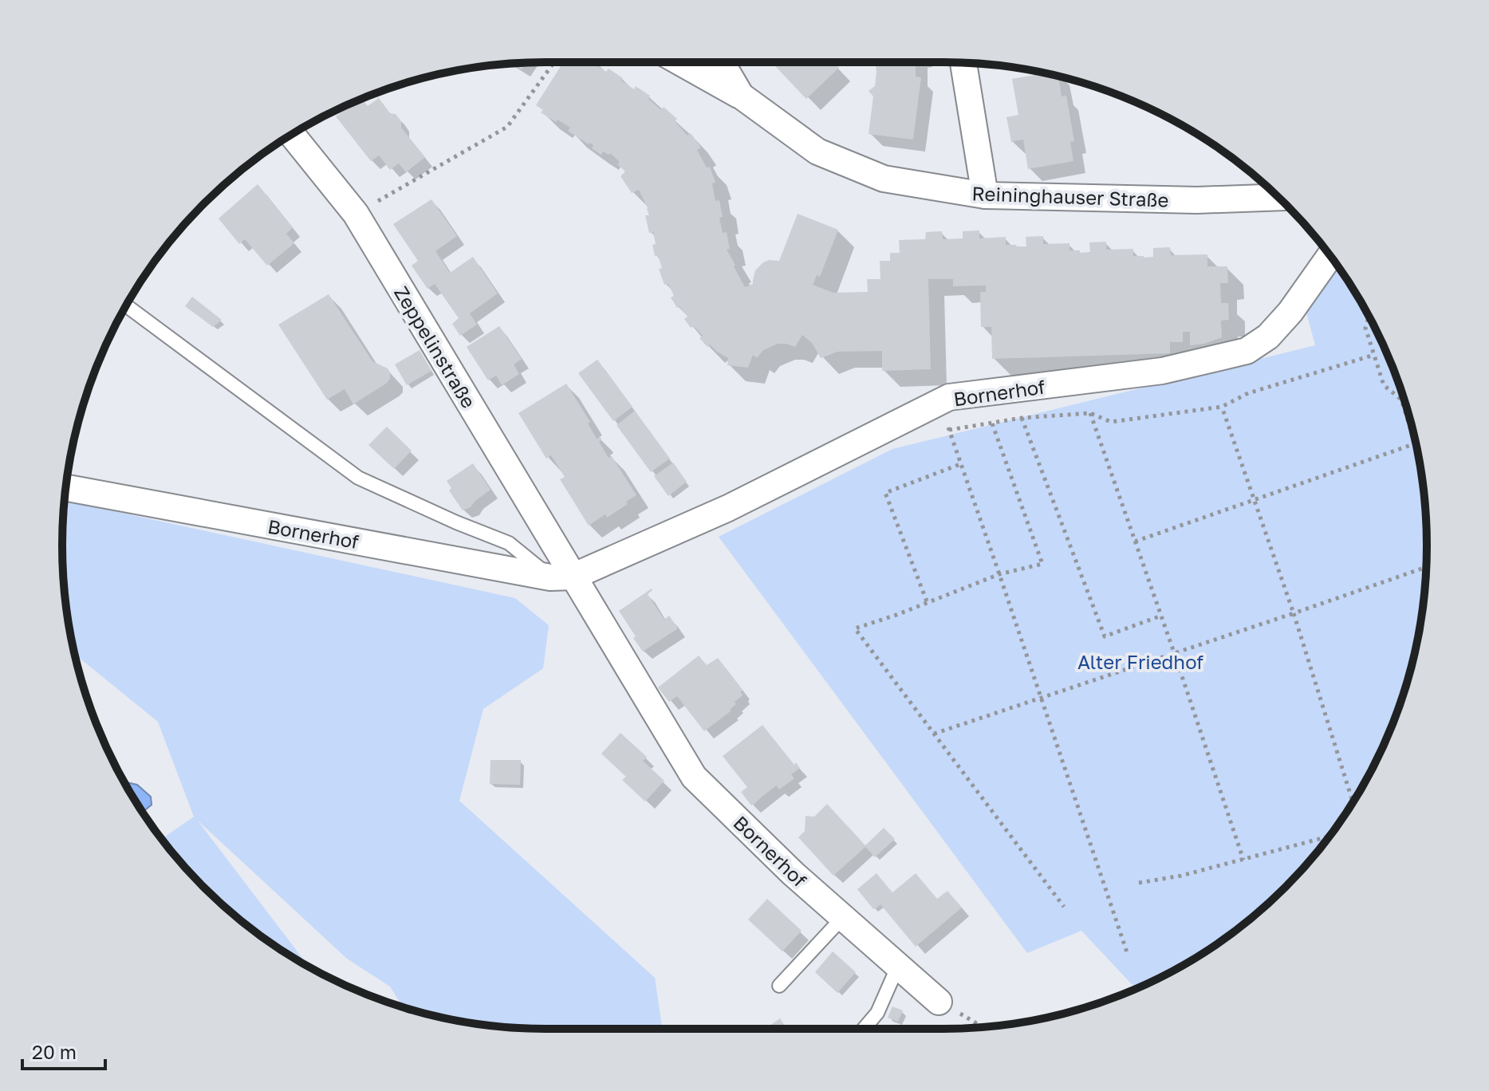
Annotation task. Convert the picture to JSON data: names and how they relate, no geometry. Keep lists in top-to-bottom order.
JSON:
{
  "streets": {
    "street": ["Reininghauser Straße", "Zeppelinstraße", "Bornerhof"]
  },
  "crossings": [
    ["Zeppelinstraße", "Bornerhof"]
  ],
  "parks": ["Alter Friedhof"],
  "scale_bar": "20 m"
}
